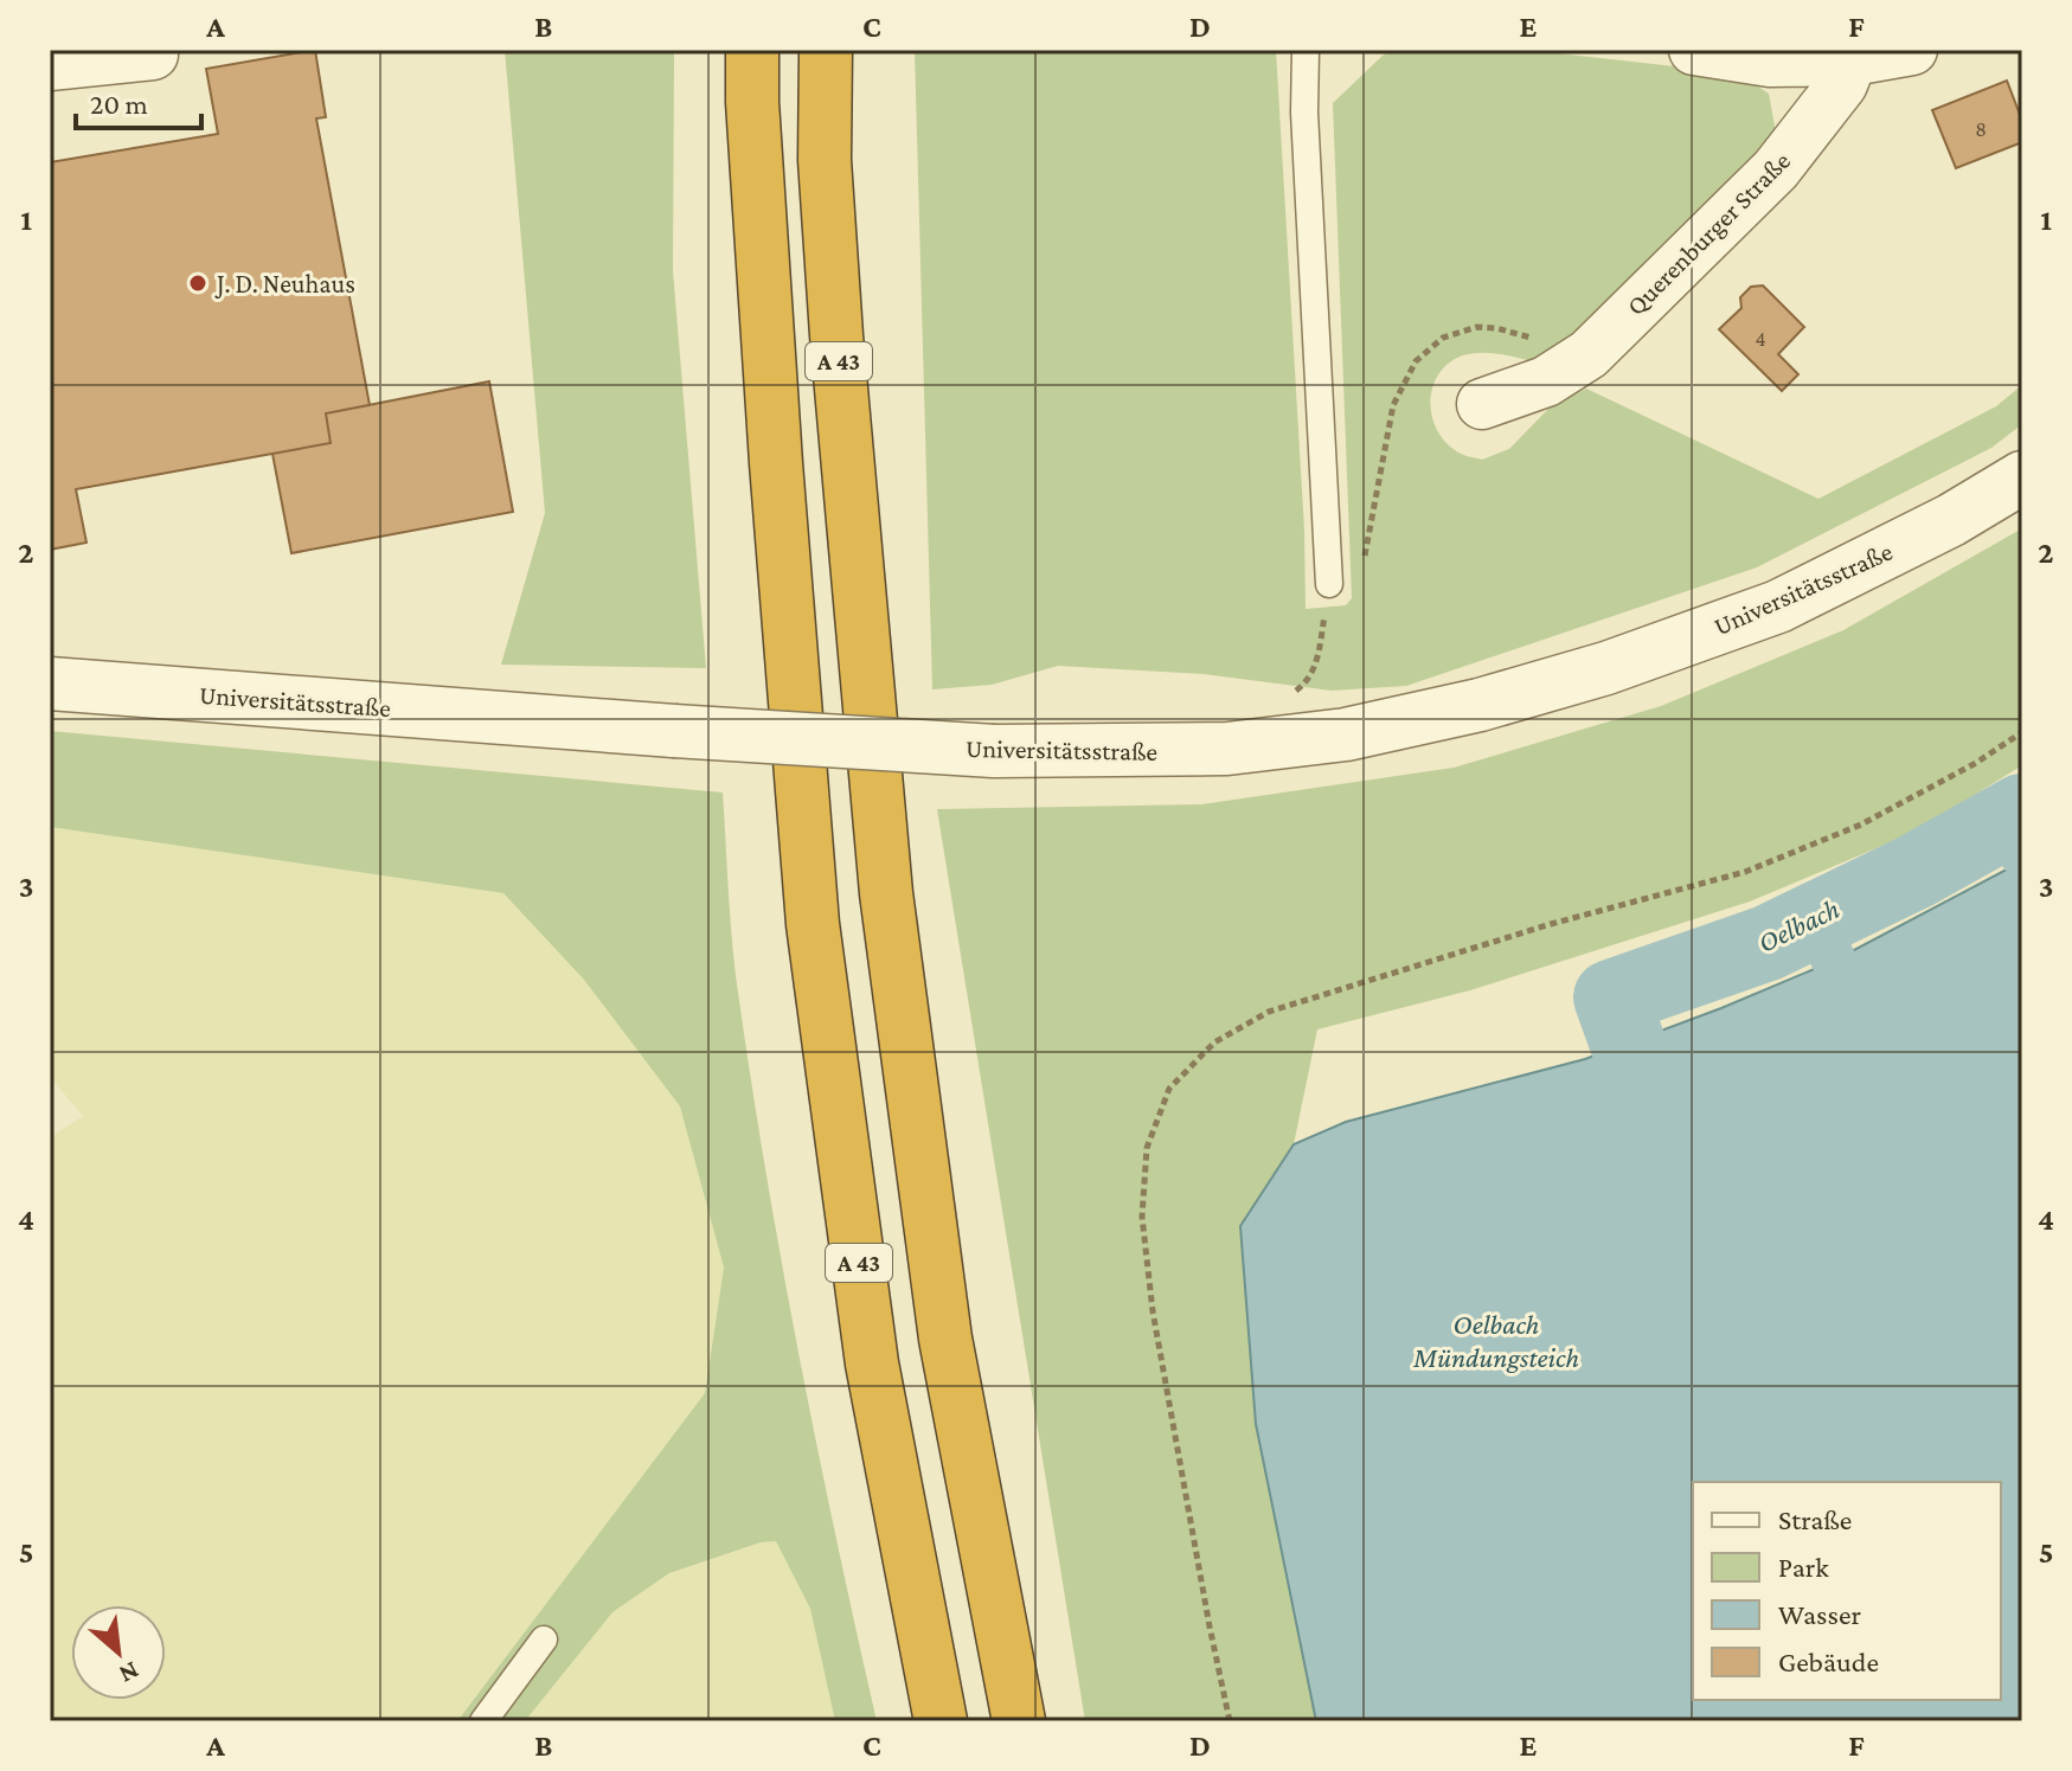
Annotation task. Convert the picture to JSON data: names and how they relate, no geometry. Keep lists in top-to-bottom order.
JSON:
{
  "streets": {
    "highway": ["A 43"],
    "street": ["Querenburger Straße", "Universitätsstraße"]
  },
  "water": ["Oelbach", "Oelbach Mündungsteich"],
  "places": ["J. D. Neuhaus"],
  "house_numbers": ["8", "4"],
  "legend": [
    "Straße",
    "Park",
    "Wasser",
    "Gebäude"
  ],
  "scale_bar": "20 m",
  "north": "bottom right",
  "grid": {
    "columns": [
      "A",
      "B",
      "C",
      "D",
      "E",
      "F"
    ],
    "rows": [
      "1",
      "2",
      "3",
      "4",
      "5"
    ]
  }
}
